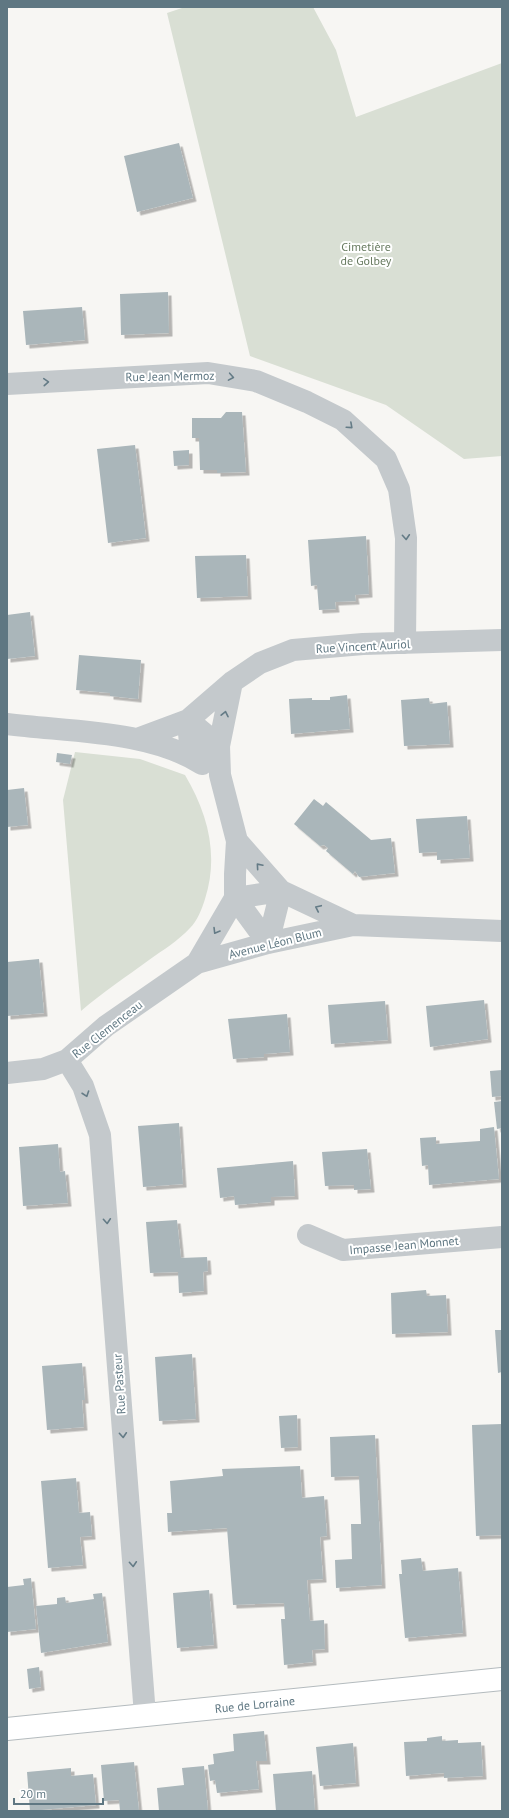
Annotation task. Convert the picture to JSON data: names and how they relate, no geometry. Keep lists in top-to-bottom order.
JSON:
{
  "streets": {
    "main road": ["Rue de Lorraine"],
    "street": [
      "Rue Jean Mermoz",
      "Rue Vincent Auriol",
      "Avenue Léon Blum",
      "Rue Clemenceau",
      "Impasse Jean Monnet",
      "Rue Pasteur"
    ]
  },
  "crossings": [
    ["Rue Jean Mermoz", "Rue Vincent Auriol"],
    ["Avenue Léon Blum", "Rue Clemenceau"],
    ["Rue Clemenceau", "Rue Pasteur"],
    ["Rue Pasteur", "Rue de Lorraine"]
  ],
  "one_way": ["Rue Jean Mermoz", "Rue Pasteur"],
  "parks": ["Cimetière de Golbey"],
  "scale_bar": "20 m"
}
